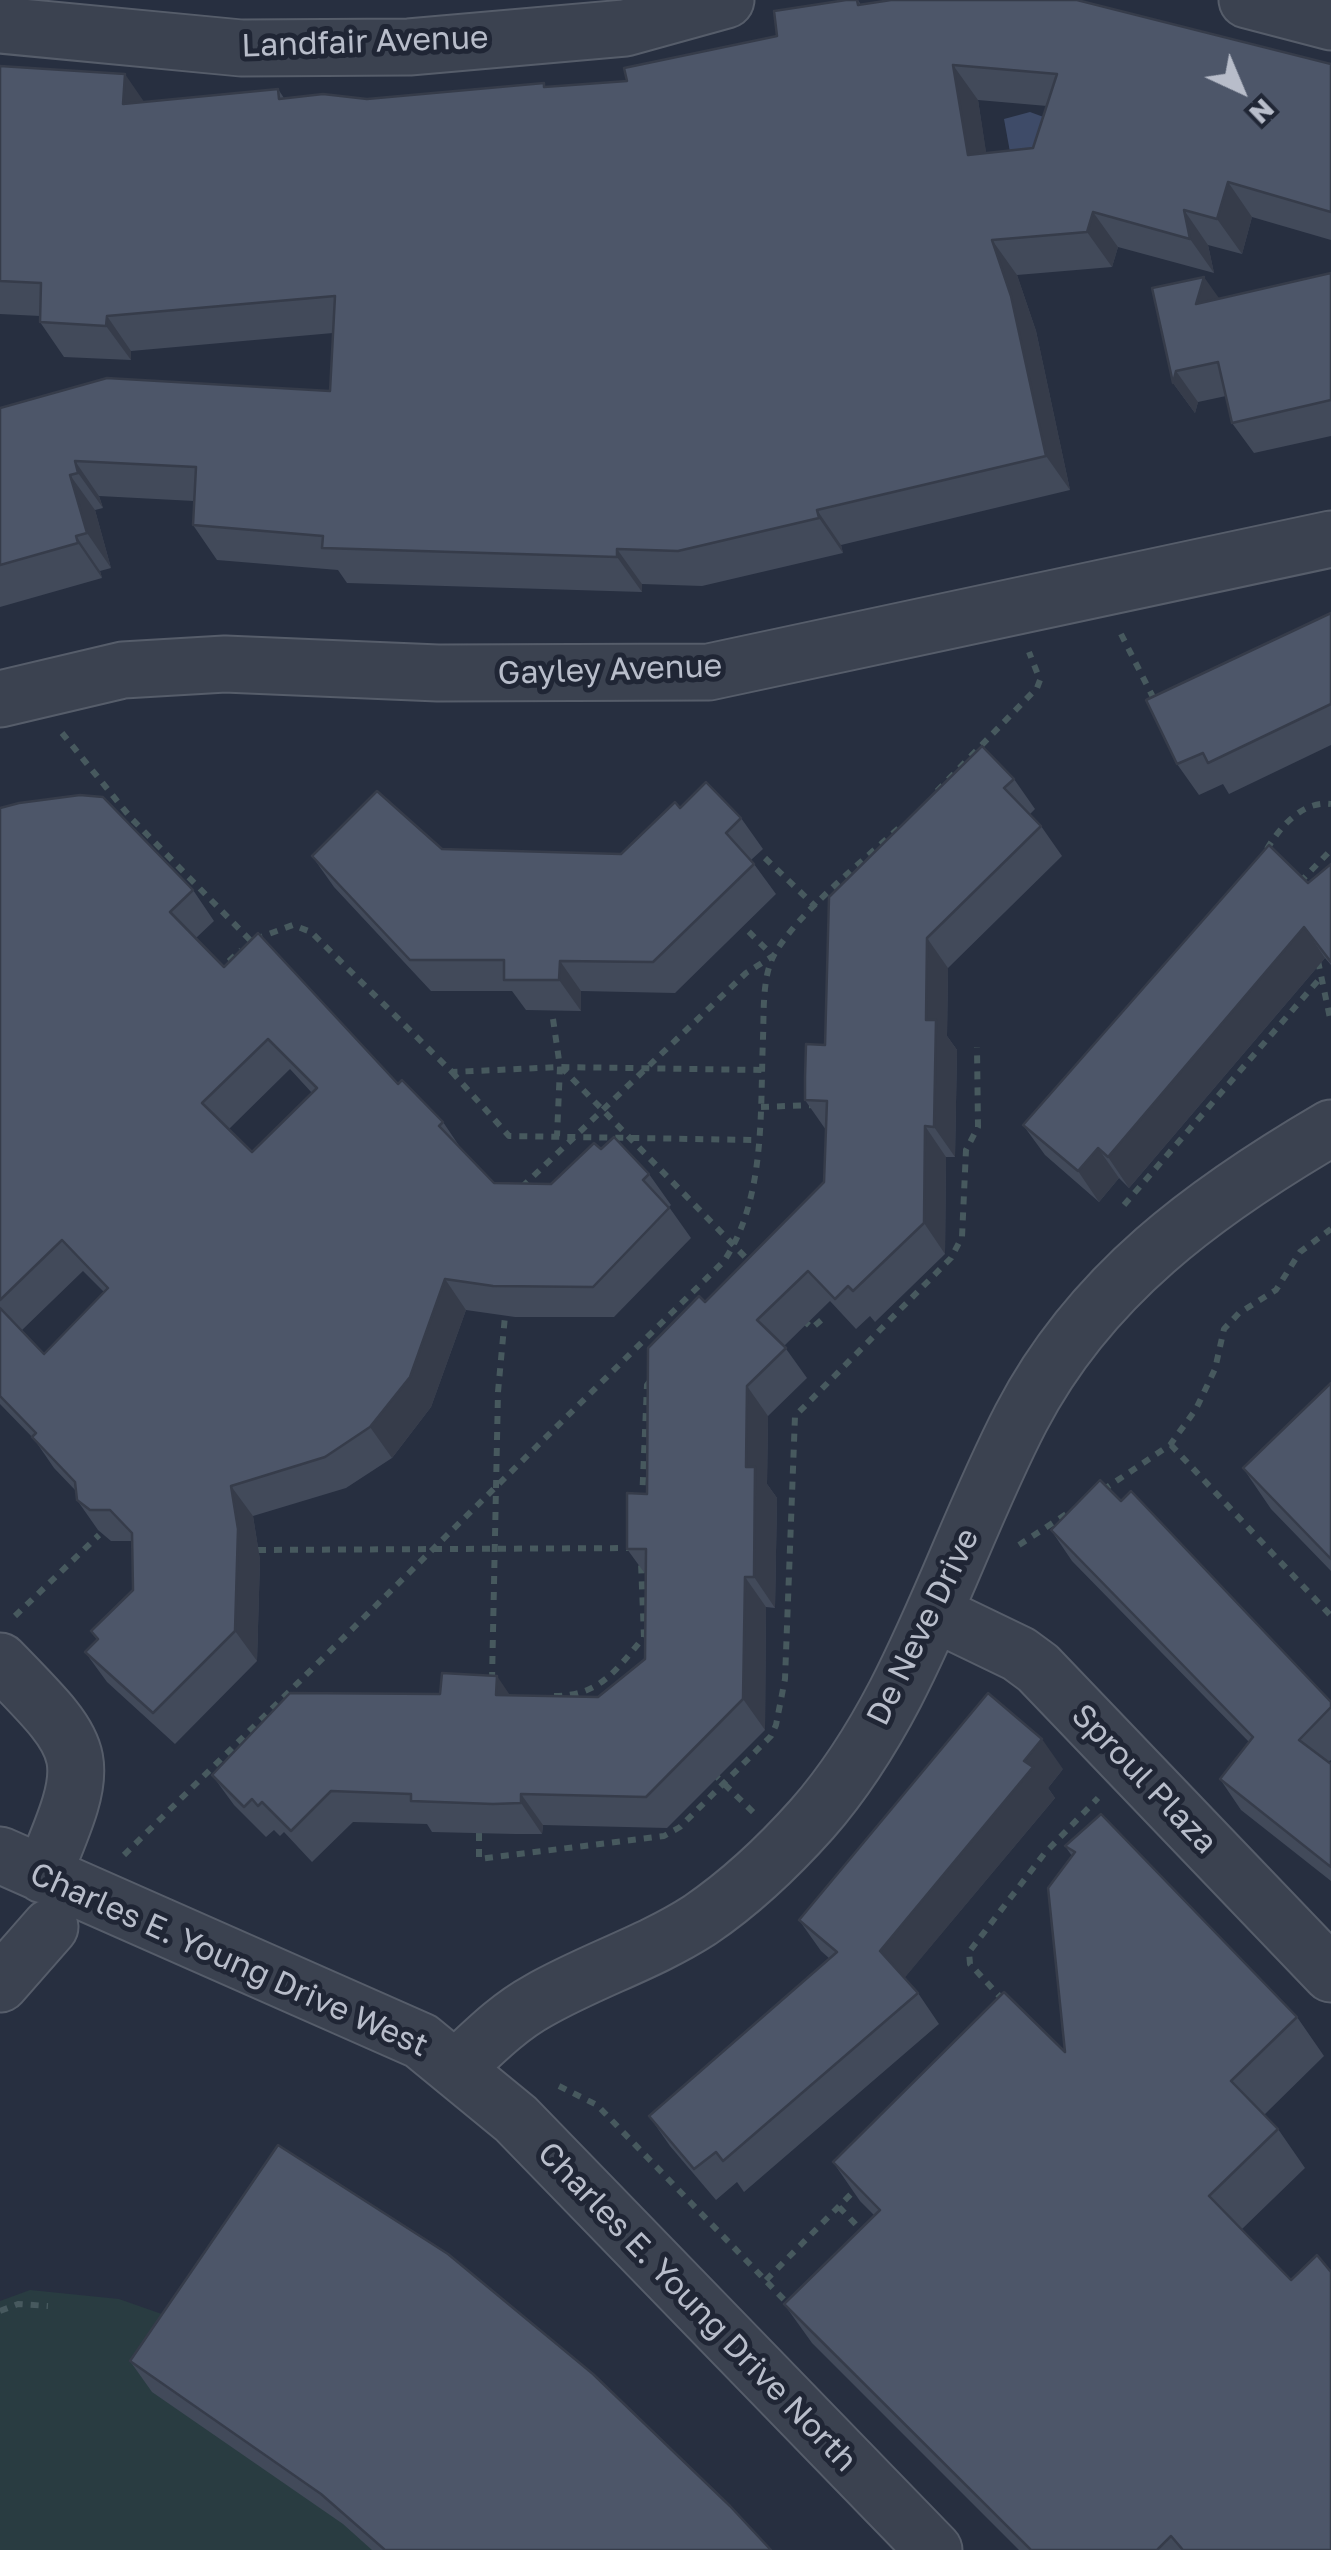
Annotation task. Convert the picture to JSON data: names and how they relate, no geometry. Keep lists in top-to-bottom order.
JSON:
{
  "streets": {
    "street": [
      "Landfair Avenue",
      "Gayley Avenue",
      "De Neve Drive",
      "Sproul Plaza",
      "Charles E. Young Drive West",
      "Charles E. Young Drive North"
    ]
  },
  "crossings": [
    ["De Neve Drive", "Sproul Plaza"],
    ["De Neve Drive", "Charles E. Young Drive West"],
    ["De Neve Drive", "Charles E. Young Drive North"],
    ["Charles E. Young Drive West", "Charles E. Young Drive North"]
  ],
  "north": "bottom right"
}
